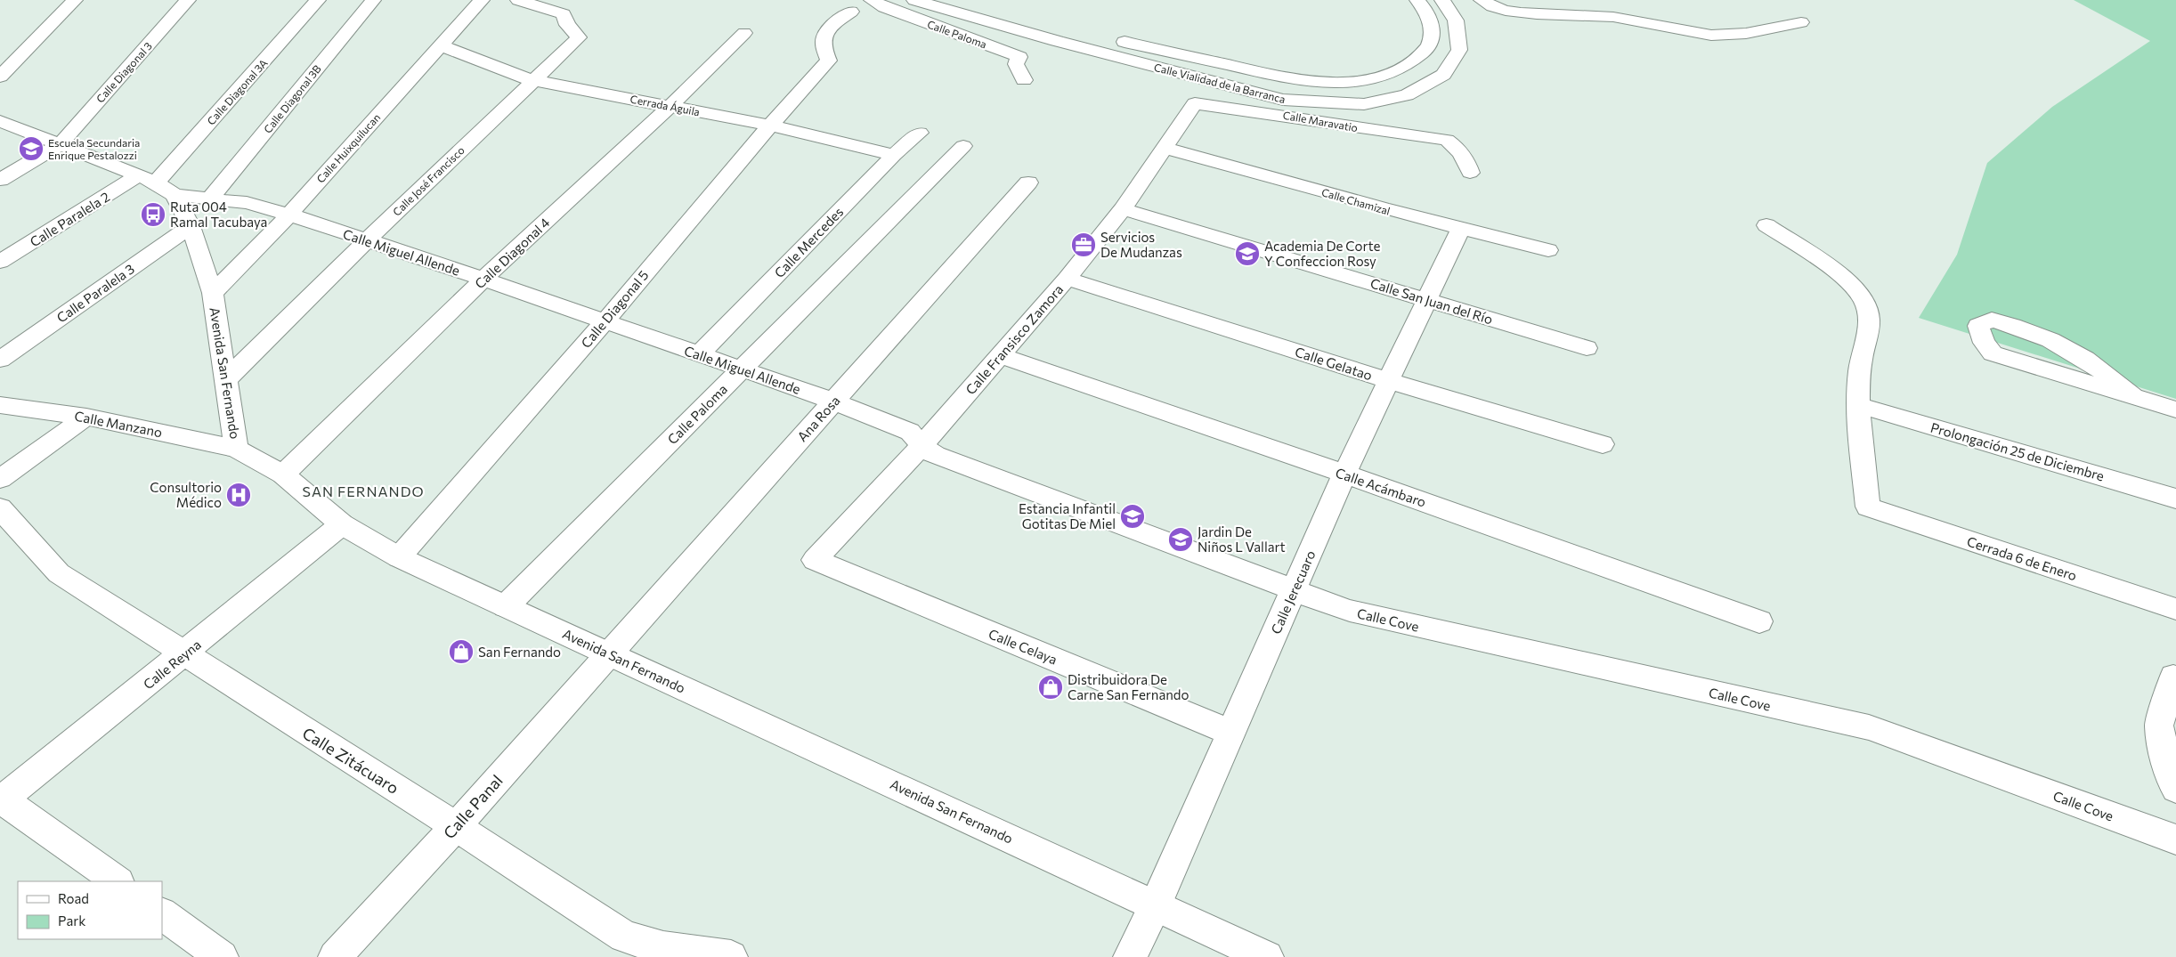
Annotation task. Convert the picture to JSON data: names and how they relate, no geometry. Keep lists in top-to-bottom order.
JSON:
{
  "streets": {
    "street": [
      "Calle Paloma",
      "Calle Diagonal 3",
      "Calle Vialidad de la Barranca",
      "Calle Diagonal 3A",
      "Calle Diagonal 3B",
      "Cerrada Águila",
      "Calle Maravatio",
      "Calle Huixquilucan",
      "Calle José Francisco",
      "Calle Chamizal",
      "Calle Paralela 2",
      "Calle Mercedes",
      "Calle Miguel Allende",
      "Calle Diagonal 4",
      "Calle Paralela 3",
      "Calle San Juan del Río",
      "Calle Diagonal 5",
      "Calle Fransisco Zamora",
      "Calle Gelatao",
      "Avenida San Fernando",
      "Ana Rosa",
      "Calle Manzano",
      "Prolongación 25 de Diciembre",
      "Calle Acámbaro",
      "Cerrada 6 de Enero",
      "Calle Jerecuaro",
      "Calle Cove",
      "Calle Celaya",
      "Calle Reyna",
      "Calle Zitácuaro",
      "Calle Panal"
    ]
  },
  "crossings": [
    ["Calle Paloma", "Calle Miguel Allende"],
    ["Calle Paloma", "Avenida San Fernando"],
    ["Calle Diagonal 3A", "Calle Paralela 2"],
    ["Calle Diagonal 3B", "Calle Miguel Allende"],
    ["Cerrada Águila", "Calle Huixquilucan"],
    ["Cerrada Águila", "Calle José Francisco"],
    ["Cerrada Águila", "Calle Mercedes"],
    ["Cerrada Águila", "Calle Diagonal 4"],
    ["Cerrada Águila", "Calle Diagonal 5"],
    ["Calle Maravatio", "Calle Fransisco Zamora"],
    ["Calle Huixquilucan", "Calle Miguel Allende"],
    ["Calle Huixquilucan", "Avenida San Fernando"],
    ["Calle José Francisco", "Calle Miguel Allende"],
    ["Calle José Francisco", "Avenida San Fernando"],
    ["Calle Chamizal", "Calle Fransisco Zamora"],
    ["Calle Chamizal", "Calle Jerecuaro"],
    ["Calle Mercedes", "Calle Miguel Allende"],
    ["Calle Miguel Allende", "Calle Diagonal 4"],
    ["Calle Miguel Allende", "Calle Diagonal 5"],
    ["Calle Miguel Allende", "Calle Fransisco Zamora"],
    ["Calle Miguel Allende", "Avenida San Fernando"],
    ["Calle Miguel Allende", "Ana Rosa"],
    ["Calle Miguel Allende", "Calle Jerecuaro"],
    ["Calle Miguel Allende", "Calle Cove"],
    ["Calle Diagonal 4", "Avenida San Fernando"],
    ["Calle Paralela 3", "Avenida San Fernando"],
    ["Calle San Juan del Río", "Calle Fransisco Zamora"],
    ["Calle San Juan del Río", "Calle Jerecuaro"],
    ["Calle Diagonal 5", "Avenida San Fernando"],
    ["Calle Fransisco Zamora", "Calle Gelatao"],
    ["Calle Fransisco Zamora", "Calle Acámbaro"],
    ["Calle Fransisco Zamora", "Calle Celaya"],
    ["Calle Gelatao", "Calle Jerecuaro"],
    ["Avenida San Fernando", "Ana Rosa"],
    ["Avenida San Fernando", "Calle Manzano"],
    ["Avenida San Fernando", "Calle Jerecuaro"],
    ["Avenida San Fernando", "Calle Reyna"],
    ["Avenida San Fernando", "Calle Panal"],
    ["Ana Rosa", "Calle Panal"],
    ["Prolongación 25 de Diciembre", "Cerrada 6 de Enero"],
    ["Calle Acámbaro", "Calle Jerecuaro"],
    ["Calle Jerecuaro", "Calle Cove"],
    ["Calle Jerecuaro", "Calle Celaya"],
    ["Calle Reyna", "Calle Zitácuaro"],
    ["Calle Zitácuaro", "Calle Panal"]
  ],
  "districts": ["SAN FERNANDO"],
  "places": {
    "school or university": [
      "Escuela Secundaria Enrique Pestalozzi",
      "Academia De Corte Y Confeccion Rosy",
      "Estancia Infantil Gotitas De Miel",
      "Jardin De Niños L Vallart"
    ],
    "bus stop": ["Ruta 004 Ramal Tacubaya"],
    "office": ["Servicios De Mudanzas"],
    "hospital": ["Consultorio Médico"],
    "shop": ["San Fernando", "Distribuidora De Carne San Fernando"]
  },
  "legend": ["Road", "Park"]
}
